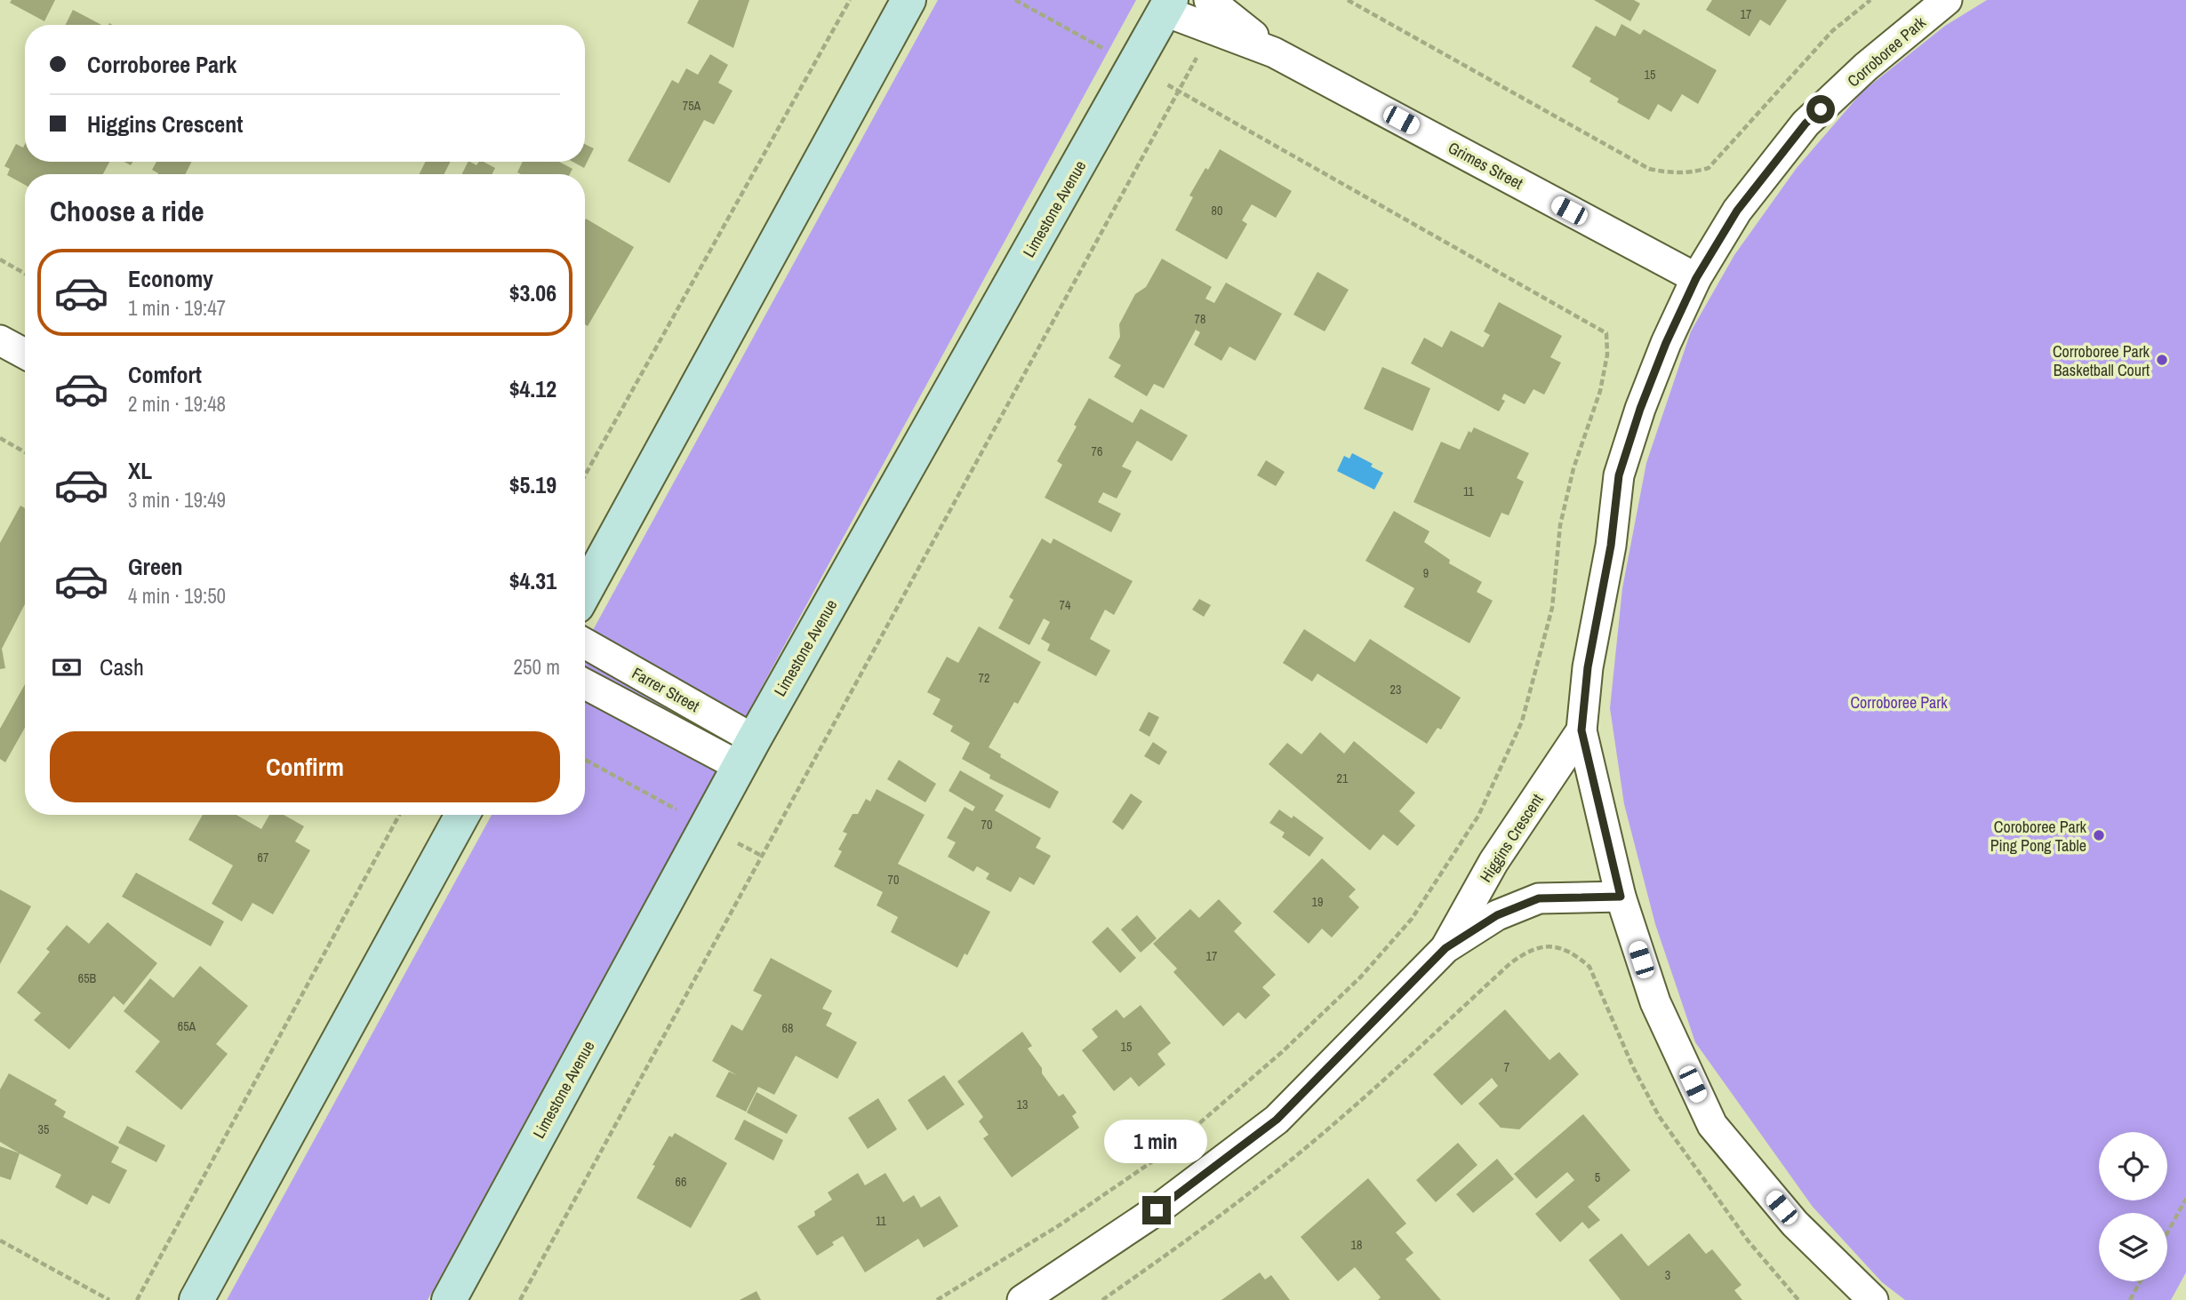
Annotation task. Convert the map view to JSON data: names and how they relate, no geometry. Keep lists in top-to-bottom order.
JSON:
{
  "streets": {
    "main road": ["Limestone Avenue"],
    "street": [
      "Corroboree Park",
      "Grimes Street",
      "Farrer Street",
      "Higgins Crescent"
    ]
  },
  "crossings": [
    ["Corroboree Park", "Grimes Street"],
    ["Corroboree Park", "Higgins Crescent"],
    ["Grimes Street", "Limestone Avenue"],
    ["Limestone Avenue", "Farrer Street"]
  ],
  "parks": ["Corroboree Park"],
  "places": ["Corroboree Park Basketball Court", "Coroboree Park Ping Pong Table"],
  "house_numbers": [
    "17",
    "15",
    "75A",
    "80",
    "78",
    "76",
    "11",
    "9",
    "74",
    "72",
    "23",
    "21",
    "70",
    "67",
    "70",
    "19",
    "17",
    "65B",
    "65A",
    "68",
    "15",
    "7",
    "13",
    "35",
    "5",
    "66",
    "11",
    "18",
    "3"
  ],
  "page": {
    "banner": ["Corroboree Park", "Higgins Crescent"],
    "heading": "Choose a ride",
    "list": [
      {
        "name": "Economy",
        "note": "1 min · 19:47",
        "value": "$3.06"
      },
      {
        "name": "Comfort",
        "note": "2 min · 19:48",
        "value": "$4.12"
      },
      {
        "name": "XL",
        "note": "3 min · 19:49",
        "value": "$5.19"
      },
      {
        "name": "Green",
        "note": "4 min · 19:50",
        "value": "$4.31"
      }
    ],
    "pay": ["Cash", "250 m"],
    "buttons": "Confirm",
    "bubble": "1 min"
  }
}
